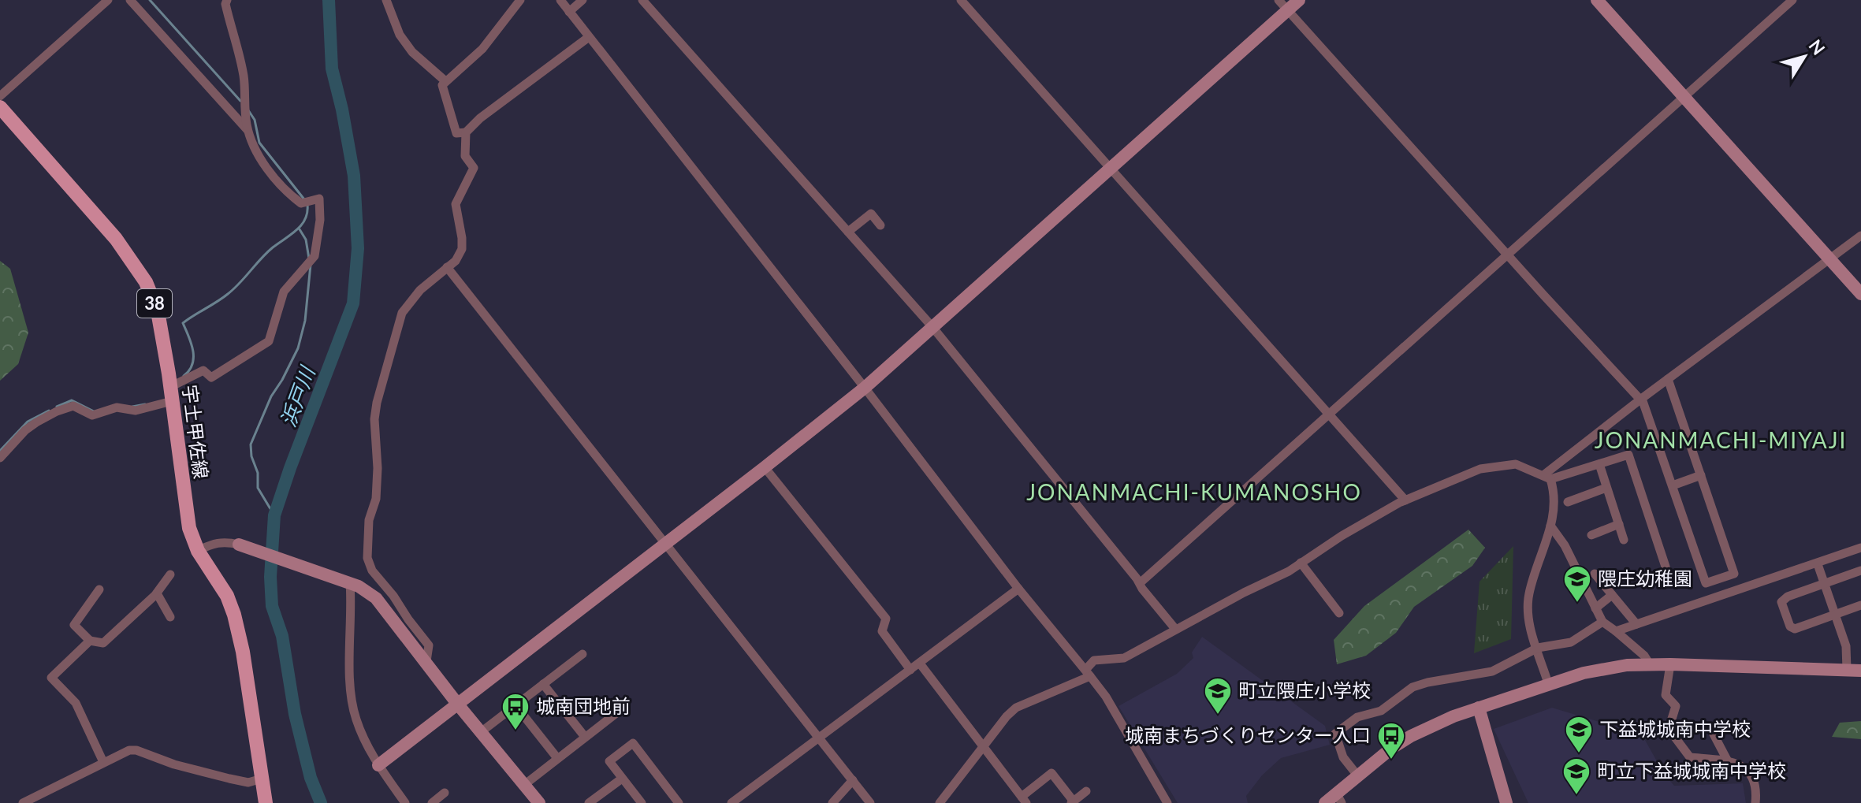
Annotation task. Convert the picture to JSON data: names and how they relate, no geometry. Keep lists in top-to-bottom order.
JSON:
{
  "streets": {
    "main road": ["38", "宇土甲佐線"]
  },
  "districts": ["JONANMACHI-MIYAJI", "JONANMACHI-KUMANOSHO"],
  "water": ["浜戸川"],
  "places": {
    "school or university": [
      "隈庄幼稚園",
      "町立隈庄小学校",
      "下益城城南中学校",
      "町立下益城城南中学校"
    ],
    "bus stop": ["城南団地前", "城南まちづくりセンター入口"]
  },
  "north": "top right"
}
